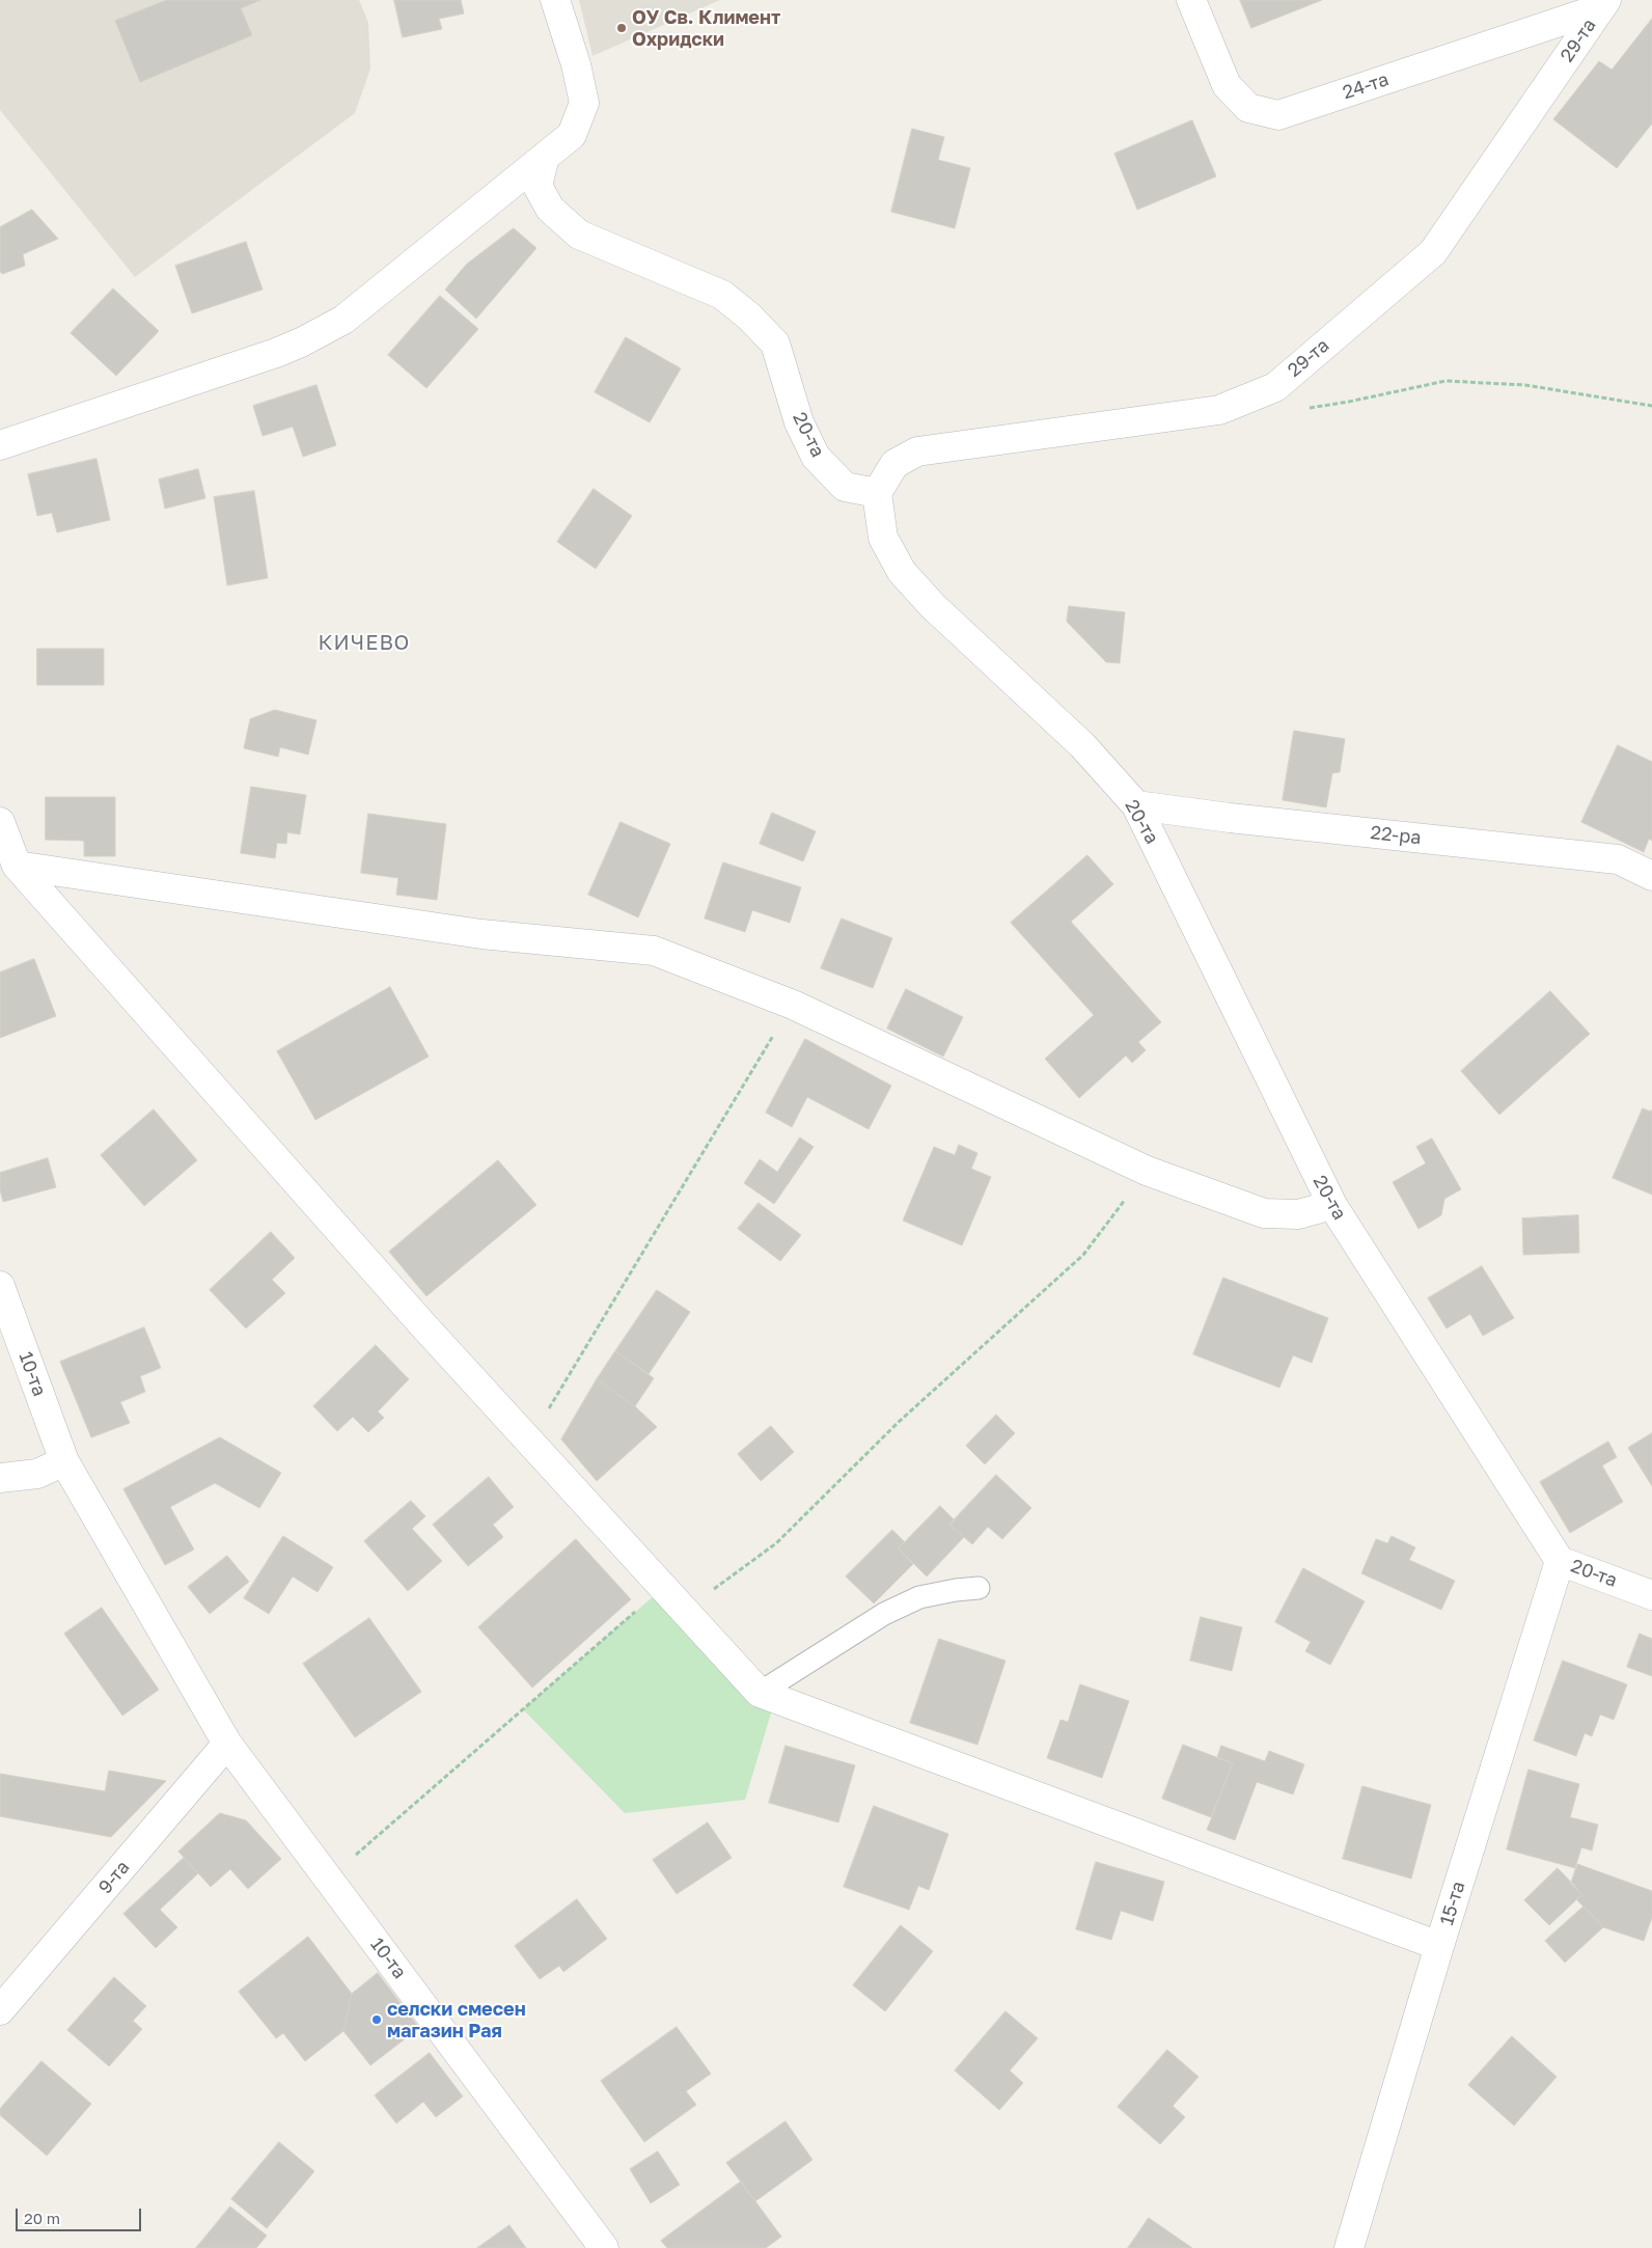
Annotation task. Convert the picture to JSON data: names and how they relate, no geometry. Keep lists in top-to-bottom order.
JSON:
{
  "streets": {
    "street": [
      "29-та",
      "24-та",
      "20-та",
      "22-ра",
      "10-та",
      "9-та",
      "15-та"
    ]
  },
  "crossings": [
    ["29-та", "24-та"],
    ["29-та", "20-та"],
    ["20-та", "22-ра"],
    ["20-та", "15-та"],
    ["10-та", "9-та"]
  ],
  "districts": ["КИЧЕВО"],
  "places": ["ОУ Св. Климент Охридски", "селски смесен магазин Рая"],
  "scale_bar": "20 m"
}
